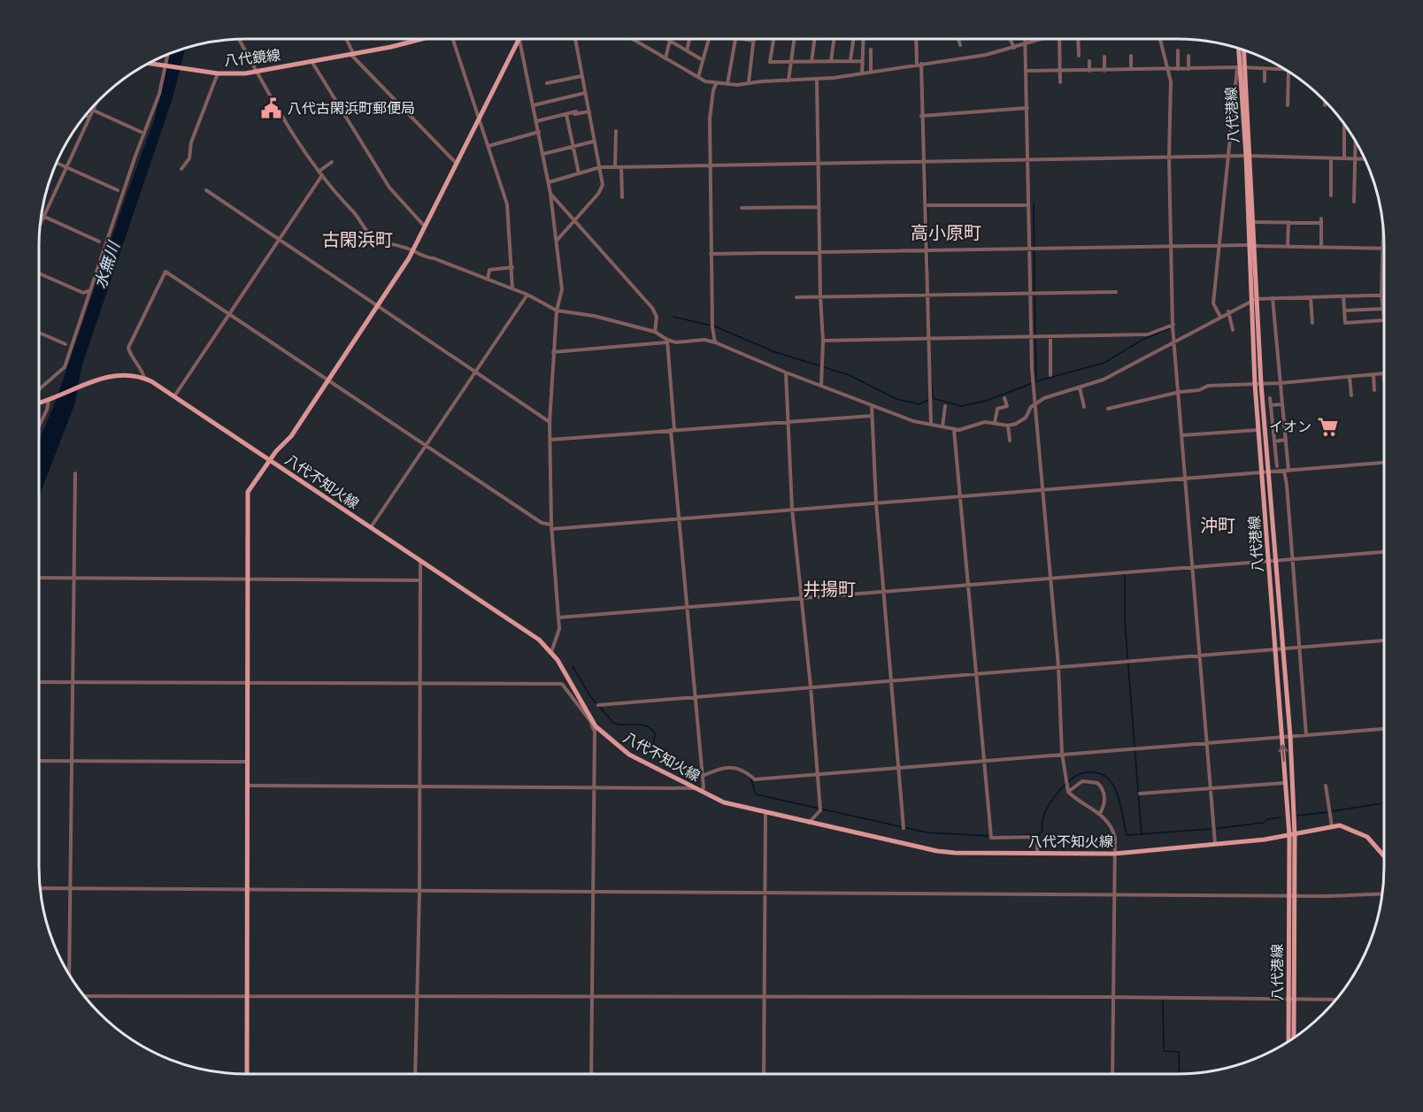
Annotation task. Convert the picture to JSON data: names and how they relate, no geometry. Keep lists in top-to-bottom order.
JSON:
{
  "streets": {
    "main road": ["八代鏡線", "八代港線", "八代不知火線"]
  },
  "crossings": [
    ["八代港線", "八代不知火線"]
  ],
  "districts": [
    "高小原町",
    "古閑浜町",
    "沖町",
    "井揚町"
  ],
  "water": ["水無川"],
  "places": {
    "public building": ["八代古閑浜町郵便局"],
    "supermarket": ["イオン"]
  }
}
